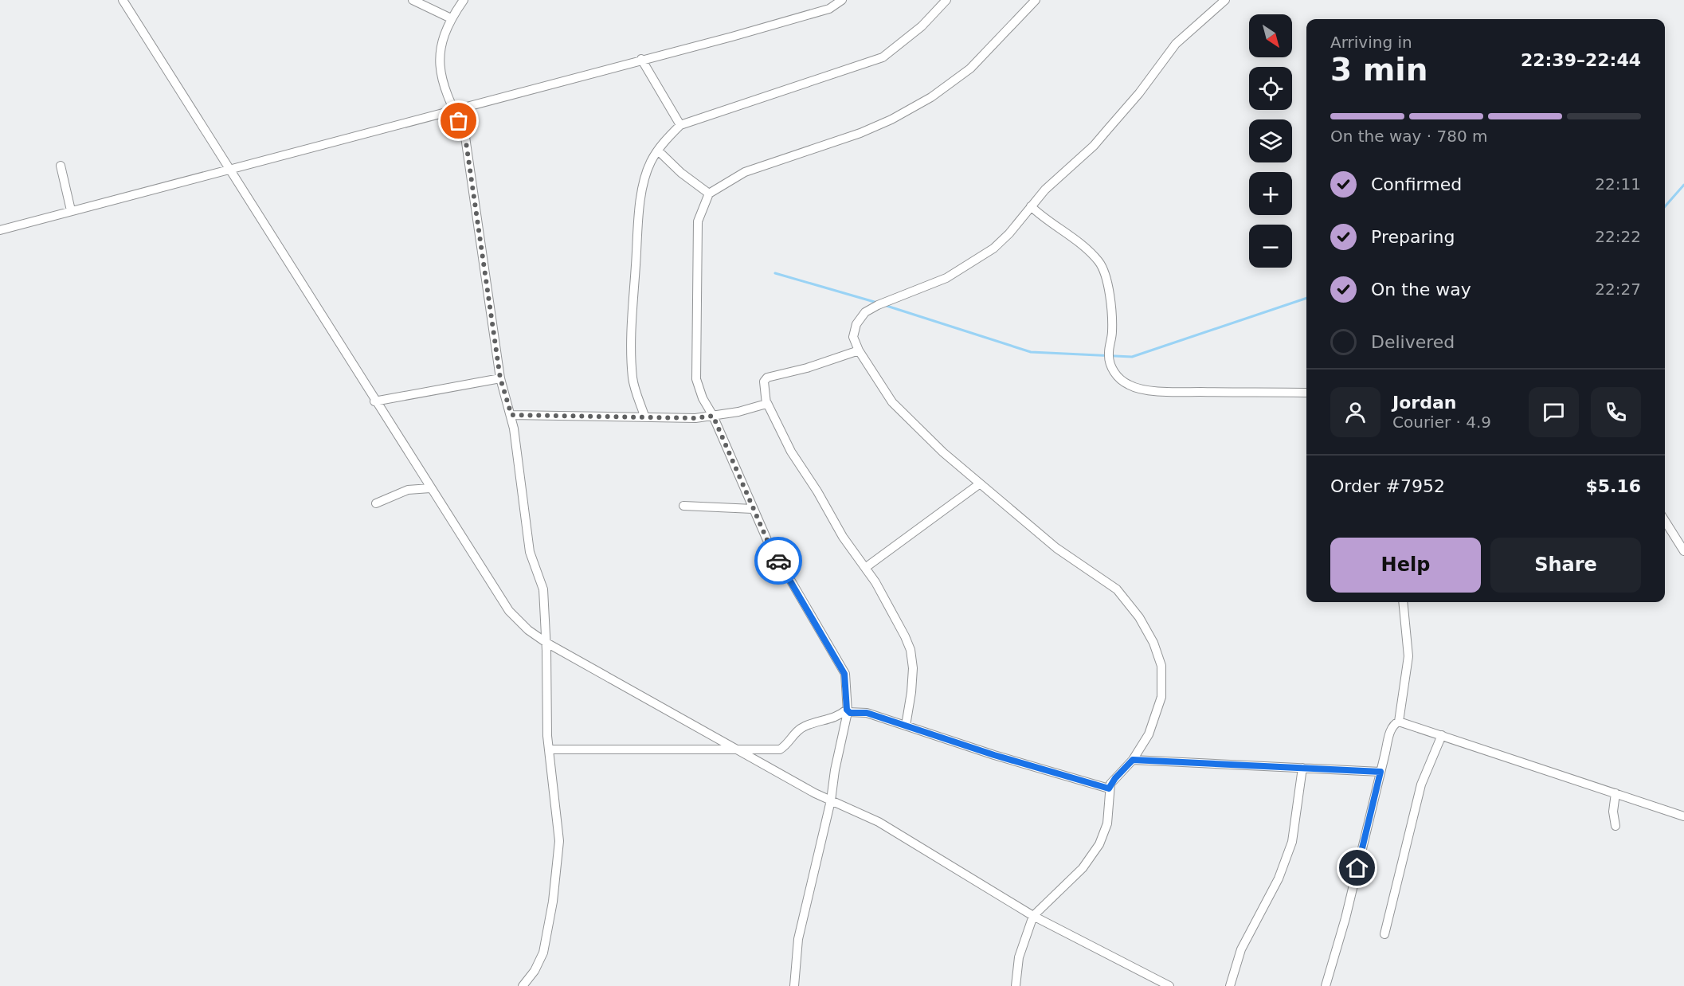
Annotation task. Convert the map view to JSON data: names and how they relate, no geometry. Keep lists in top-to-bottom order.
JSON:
{
  "north": "bottom right",
  "page": {
    "map_buttons": ["+", "−"],
    "heading": ["3 min", "Arriving in", "22:39–22:44"],
    "panel": [
      "Jordan",
      "Courier · 4.9",
      "Order #7952",
      "$5.16"
    ],
    "bar": "On the way · 780 m",
    "list": [
      ["Confirmed", "22:11"],
      ["Preparing", "22:22"],
      ["On the way", "22:27"],
      "Delivered"
    ],
    "buttons": ["Help", "Share"]
  }
}
